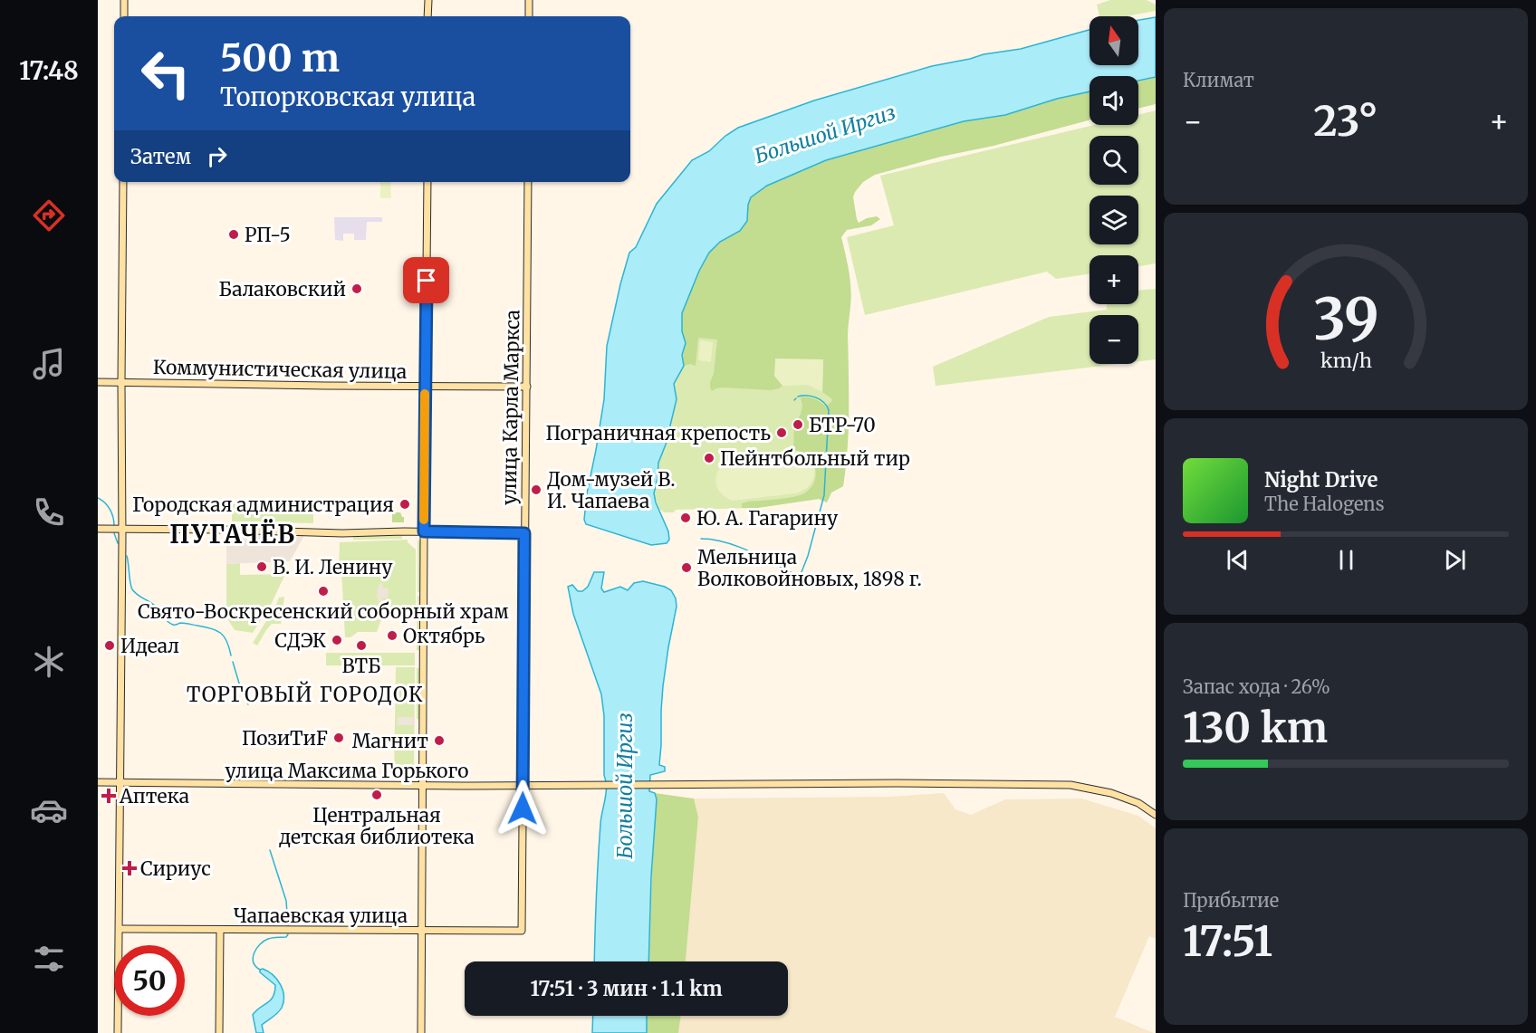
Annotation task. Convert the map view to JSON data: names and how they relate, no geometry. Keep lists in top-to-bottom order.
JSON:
{
  "streets": {
    "street": [
      "Коммунистическая улица",
      "улица Карла Маркса",
      "улица Максима Горького",
      "Чапаевская улица"
    ]
  },
  "crossings": [
    ["Коммунистическая улица", "улица Карла Маркса"],
    ["улица Карла Маркса", "улица Максима Горького"],
    ["улица Карла Маркса", "Чапаевская улица"]
  ],
  "districts": ["ПУГАЧЁВ", "ТОРГОВЫЙ ГОРОДОК"],
  "water": ["Большой Иргиз"],
  "places": {
    "other": [
      "РП-5",
      "Балаковский",
      "БТР-70",
      "Пограничная крепость",
      "Пейнтбольный тир",
      "Дом-музей В. И. Чапаева",
      "Городская администрация",
      "Ю. А. Гагарину",
      "В. И. Ленину",
      "Мельница Волковойновых, 1898 г.",
      "Свято-Воскресенский соборный храм",
      "Октябрь",
      "СДЭК",
      "Идеал",
      "ВТБ",
      "ПозиТиF",
      "Магнит",
      "Центральная детская библиотека"
    ],
    "health": ["Аптека", "Сириус"]
  },
  "north": "top",
  "page": {
    "tabs": "17:48",
    "tile": [
      "Климат",
      ["Запас хода · 26%", "130 km"],
      ["Прибытие", "17:51"]
    ],
    "map_buttons": ["+", "−"],
    "turn": ["500 m", "Топорковская улица"],
    "heat": ["−", "23°", "+"],
    "then": "Затем",
    "song": ["Night Drive", "The Halogens"],
    "limit": "50",
    "trip": "17:51 · 3 мин · 1.1 km",
    "gauge": ["39", "km/h"]
  }
}
